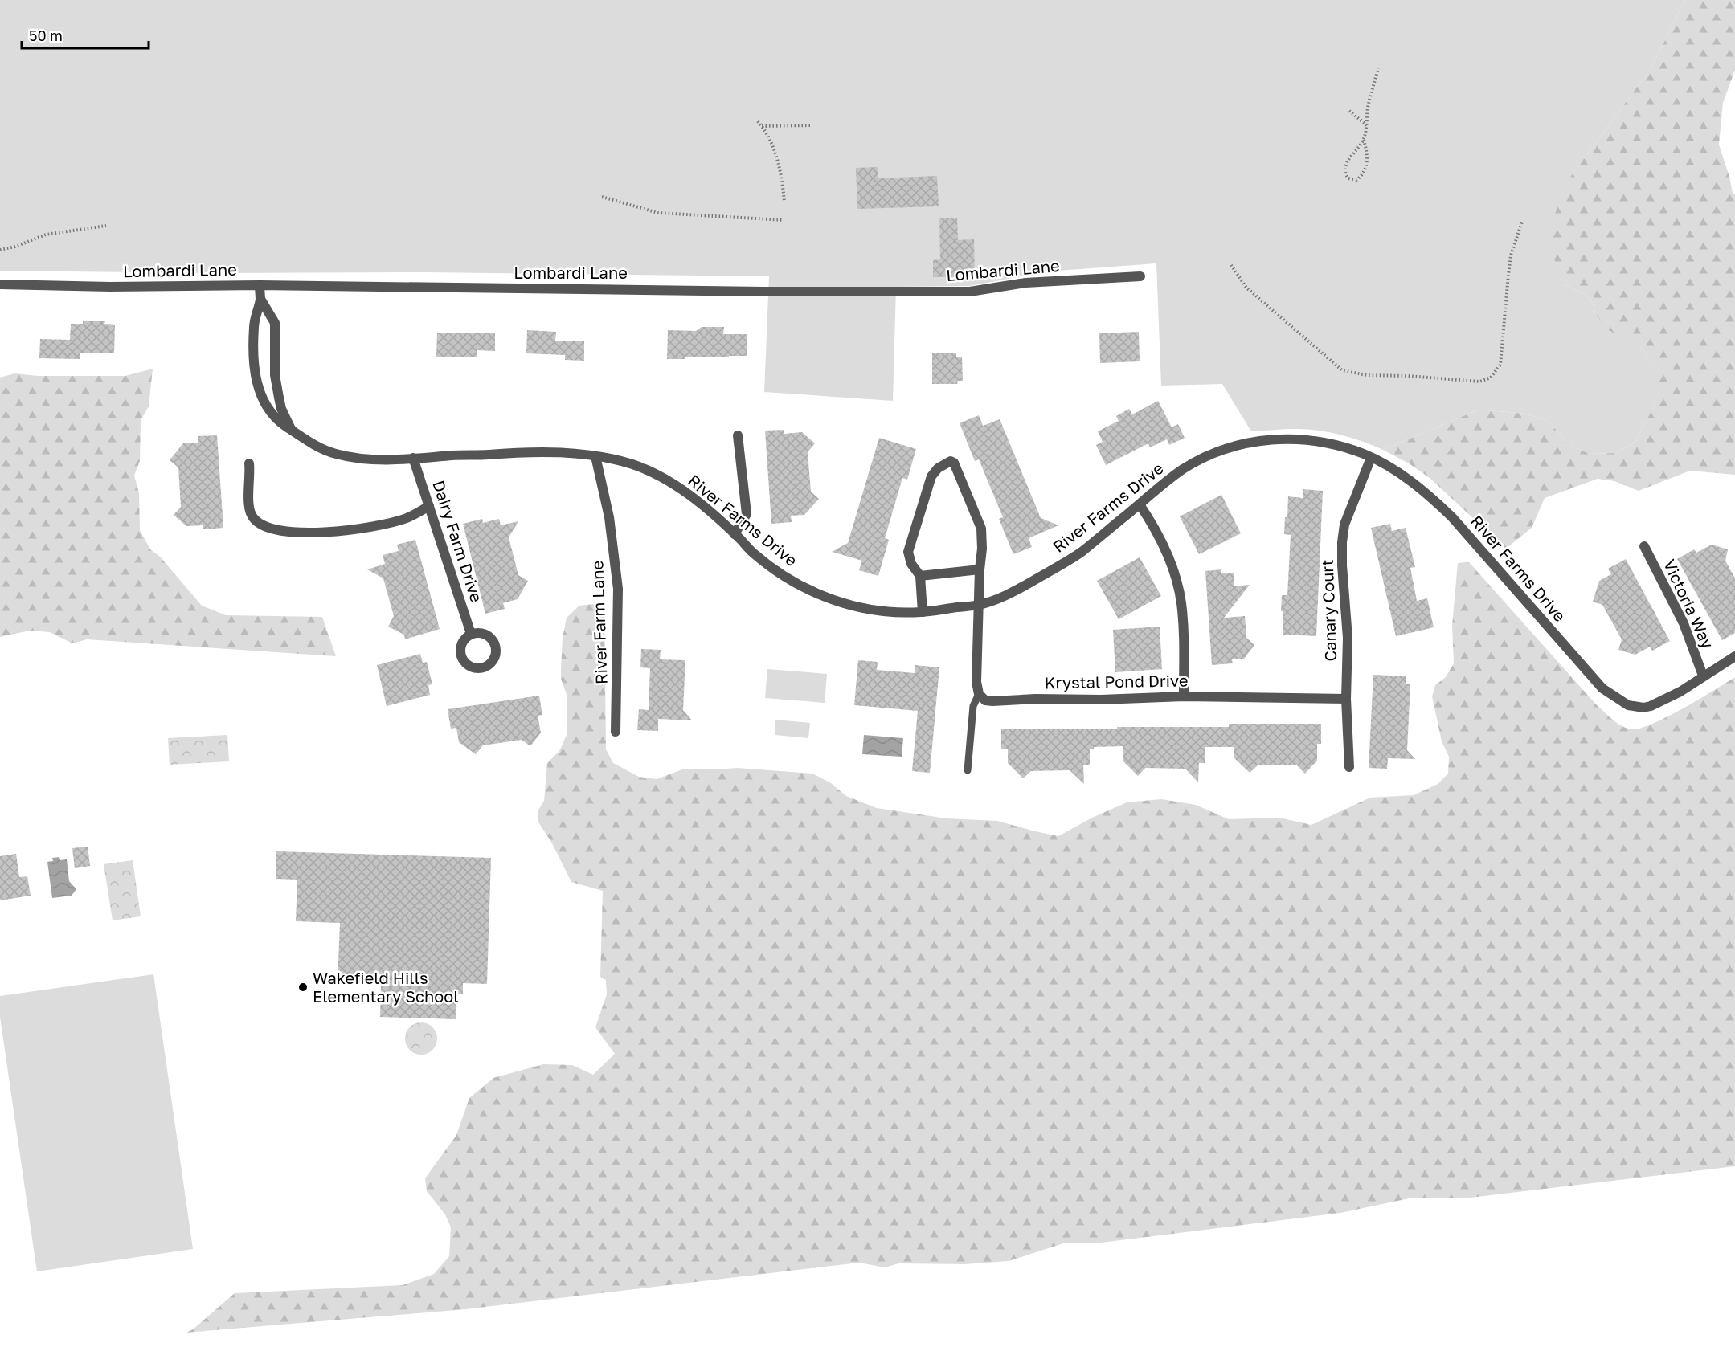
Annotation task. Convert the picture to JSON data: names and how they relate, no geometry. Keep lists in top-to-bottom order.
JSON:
{
  "streets": {
    "street": [
      "Lombardi Lane",
      "River Farms Drive",
      "Dairy Farm Drive",
      "Victoria Way",
      "Canary Court",
      "River Farm Lane",
      "Krystal Pond Drive"
    ]
  },
  "crossings": [
    ["Lombardi Lane", "River Farms Drive"],
    ["River Farms Drive", "Dairy Farm Drive"],
    ["River Farms Drive", "Victoria Way"],
    ["River Farms Drive", "Canary Court"],
    ["River Farms Drive", "River Farm Lane"],
    ["Canary Court", "Krystal Pond Drive"]
  ],
  "places": ["Wakefield Hills Elementary School"],
  "scale_bar": "50 m"
}
